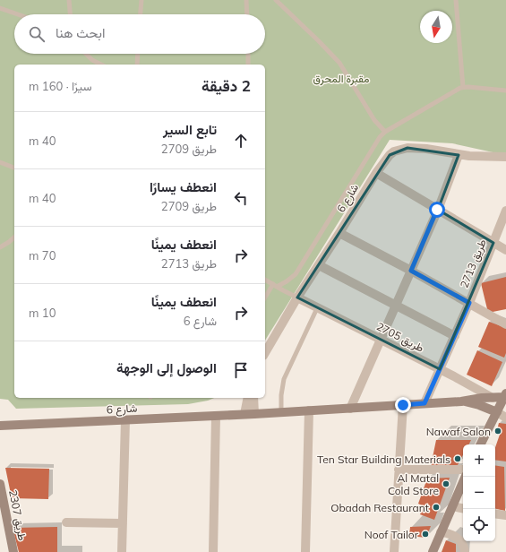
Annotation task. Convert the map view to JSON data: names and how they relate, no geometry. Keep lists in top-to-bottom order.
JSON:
{
  "streets": {
    "street": [
      "شارع 6",
      "طريق 2713",
      "طريق 2705",
      "طريق 2307"
    ]
  },
  "crossings": [
    ["شارع 6", "طريق 2713"],
    ["شارع 6", "طريق 2705"],
    ["طريق 2713", "طريق 2705"]
  ],
  "parks": ["مقبرة المحرق"],
  "places": [
    "Nawaf Salon",
    "Ten Star Building Materials",
    "Al Matal Cold Store",
    "Obadah Restaurant",
    "Noof Tailor"
  ],
  "north": "bottom",
  "page": {
    "search": "ابحث هنا",
    "heading": ["2 دقيقة", "سيرًا · 160 m"],
    "list": [
      ["تابع السير", "طريق 2709", "40 m"],
      ["انعطف يسارًا", "طريق 2709", "40 m"],
      ["انعطف يمينًا", "طريق 2713", "70 m"],
      ["انعطف يمينًا", "شارع 6", "10 m"],
      "الوصول إلى الوجهة"
    ],
    "map_buttons": ["+", "−"]
  }
}
